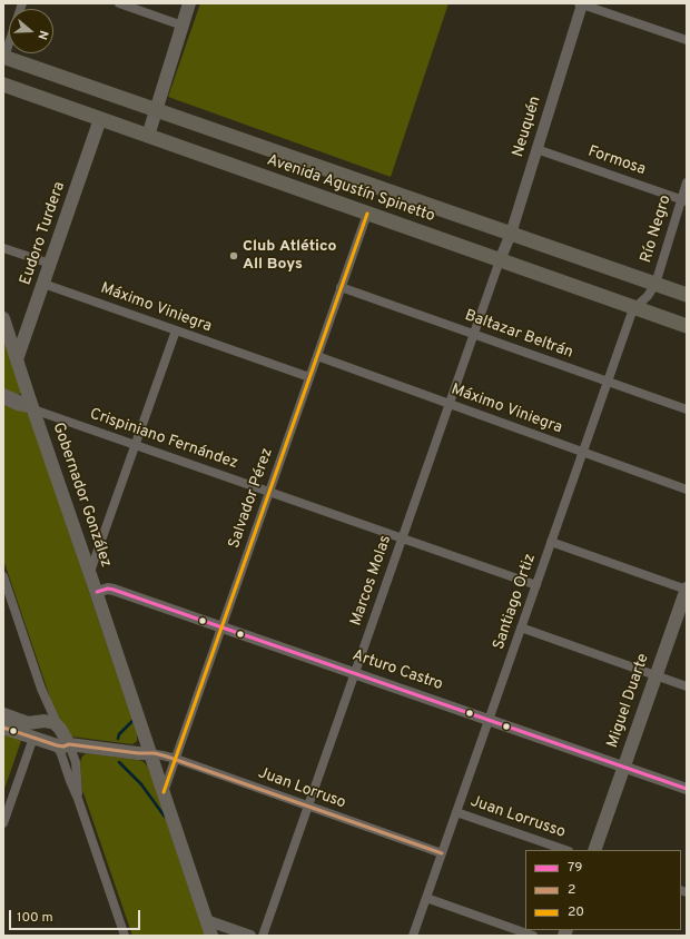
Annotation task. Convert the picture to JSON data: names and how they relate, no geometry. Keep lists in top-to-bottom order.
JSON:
{
  "streets": {
    "main road": [
      "Avenida Agustín Spinetto",
      "Eudoro Turdera",
      "Gobernador González",
      "Miguel Duarte"
    ],
    "street": [
      "Neuquén",
      "Formosa",
      "Río Negro",
      "Máximo Viniegra",
      "Baltazar Beltrán",
      "Crispiniano Fernández",
      "Salvador Pérez",
      "Marcos Molas",
      "Santiago Ortiz",
      "Arturo Castro",
      "Juan Lorruso",
      "Juan Lorrusso"
    ]
  },
  "crossings": [
    ["Neuquén", "Formosa"],
    ["Neuquén", "Avenida Agustín Spinetto"],
    ["Neuquén", "Marcos Molas"],
    ["Formosa", "Río Negro"],
    ["Avenida Agustín Spinetto", "Río Negro"],
    ["Avenida Agustín Spinetto", "Eudoro Turdera"],
    ["Avenida Agustín Spinetto", "Salvador Pérez"],
    ["Avenida Agustín Spinetto", "Marcos Molas"],
    ["Avenida Agustín Spinetto", "Santiago Ortiz"],
    ["Río Negro", "Santiago Ortiz"],
    ["Eudoro Turdera", "Máximo Viniegra"],
    ["Eudoro Turdera", "Gobernador González"],
    ["Máximo Viniegra", "Salvador Pérez"],
    ["Máximo Viniegra", "Marcos Molas"],
    ["Máximo Viniegra", "Santiago Ortiz"],
    ["Baltazar Beltrán", "Salvador Pérez"],
    ["Baltazar Beltrán", "Marcos Molas"],
    ["Baltazar Beltrán", "Santiago Ortiz"],
    ["Crispiniano Fernández", "Gobernador González"],
    ["Crispiniano Fernández", "Salvador Pérez"],
    ["Crispiniano Fernández", "Marcos Molas"],
    ["Crispiniano Fernández", "Santiago Ortiz"],
    ["Gobernador González", "Salvador Pérez"],
    ["Gobernador González", "Arturo Castro"],
    ["Gobernador González", "Juan Lorruso"],
    ["Salvador Pérez", "Arturo Castro"],
    ["Salvador Pérez", "Juan Lorruso"],
    ["Marcos Molas", "Arturo Castro"],
    ["Marcos Molas", "Juan Lorruso"],
    ["Santiago Ortiz", "Arturo Castro"],
    ["Santiago Ortiz", "Juan Lorruso"],
    ["Santiago Ortiz", "Juan Lorrusso"],
    ["Arturo Castro", "Miguel Duarte"]
  ],
  "places": ["Club Atlético All Boys"],
  "lines": ["transit line 20", "transit line 79", "transit line 2"],
  "legend": ["79", "2", "20"],
  "scale_bar": "100 m",
  "north": "right"
}
